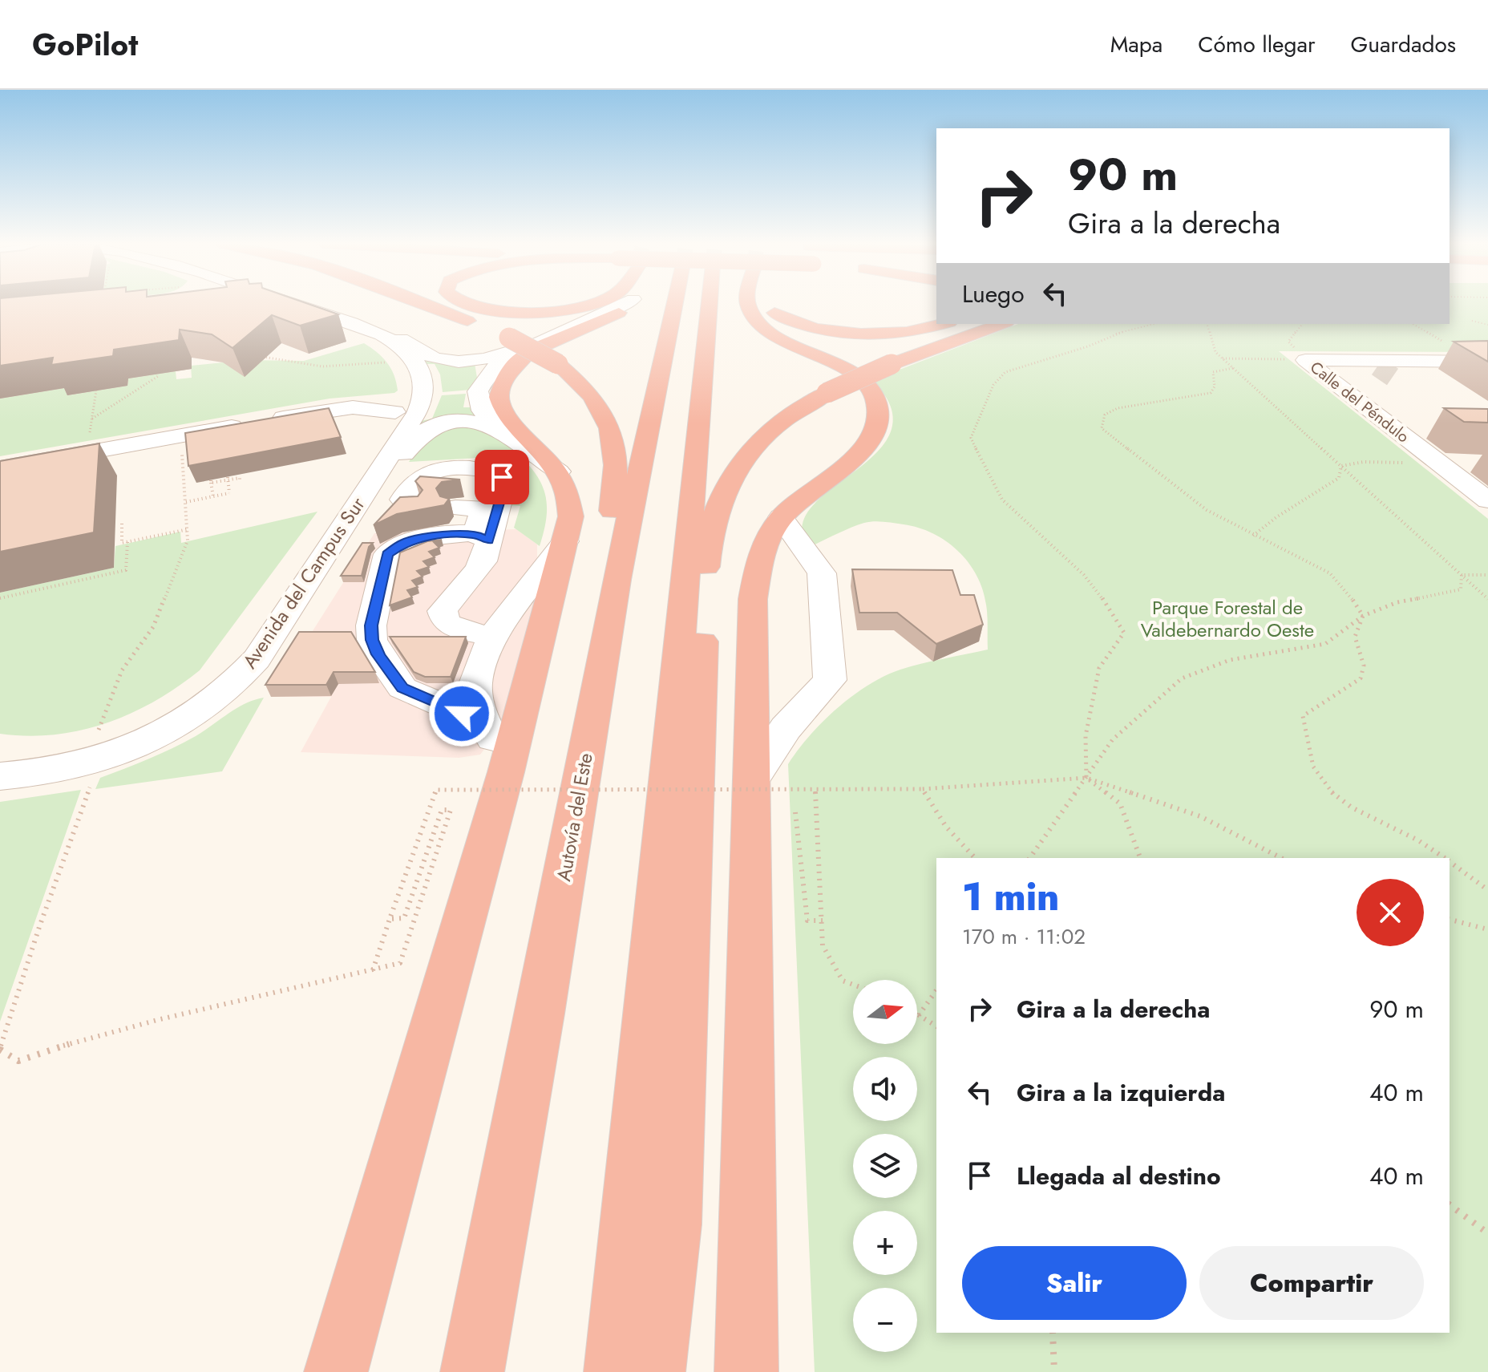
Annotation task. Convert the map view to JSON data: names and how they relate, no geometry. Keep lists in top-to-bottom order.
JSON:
{
  "streets": {
    "highway": ["Autovía del Este"],
    "street": ["Calle del Péndulo", "Avenida del Campus Sur"]
  },
  "parks": ["Parque Forestal de Valdebernardo Oeste"],
  "north": "right",
  "page": {
    "header": "GoPilot",
    "nav": ["Mapa", "Cómo llegar", "Guardados"],
    "turn": ["90 m", "Gira a la derecha"],
    "then": "Luego",
    "heading": ["1 min", "170 m · 11:02"],
    "list": [
      {
        "name": "Gira a la derecha",
        "value": "90 m"
      },
      {
        "name": "Gira a la izquierda",
        "value": "40 m"
      },
      {
        "name": "Llegada al destino",
        "value": "40 m"
      }
    ],
    "map_buttons": ["+", "−"],
    "buttons": ["Salir", "Compartir"]
  }
}
